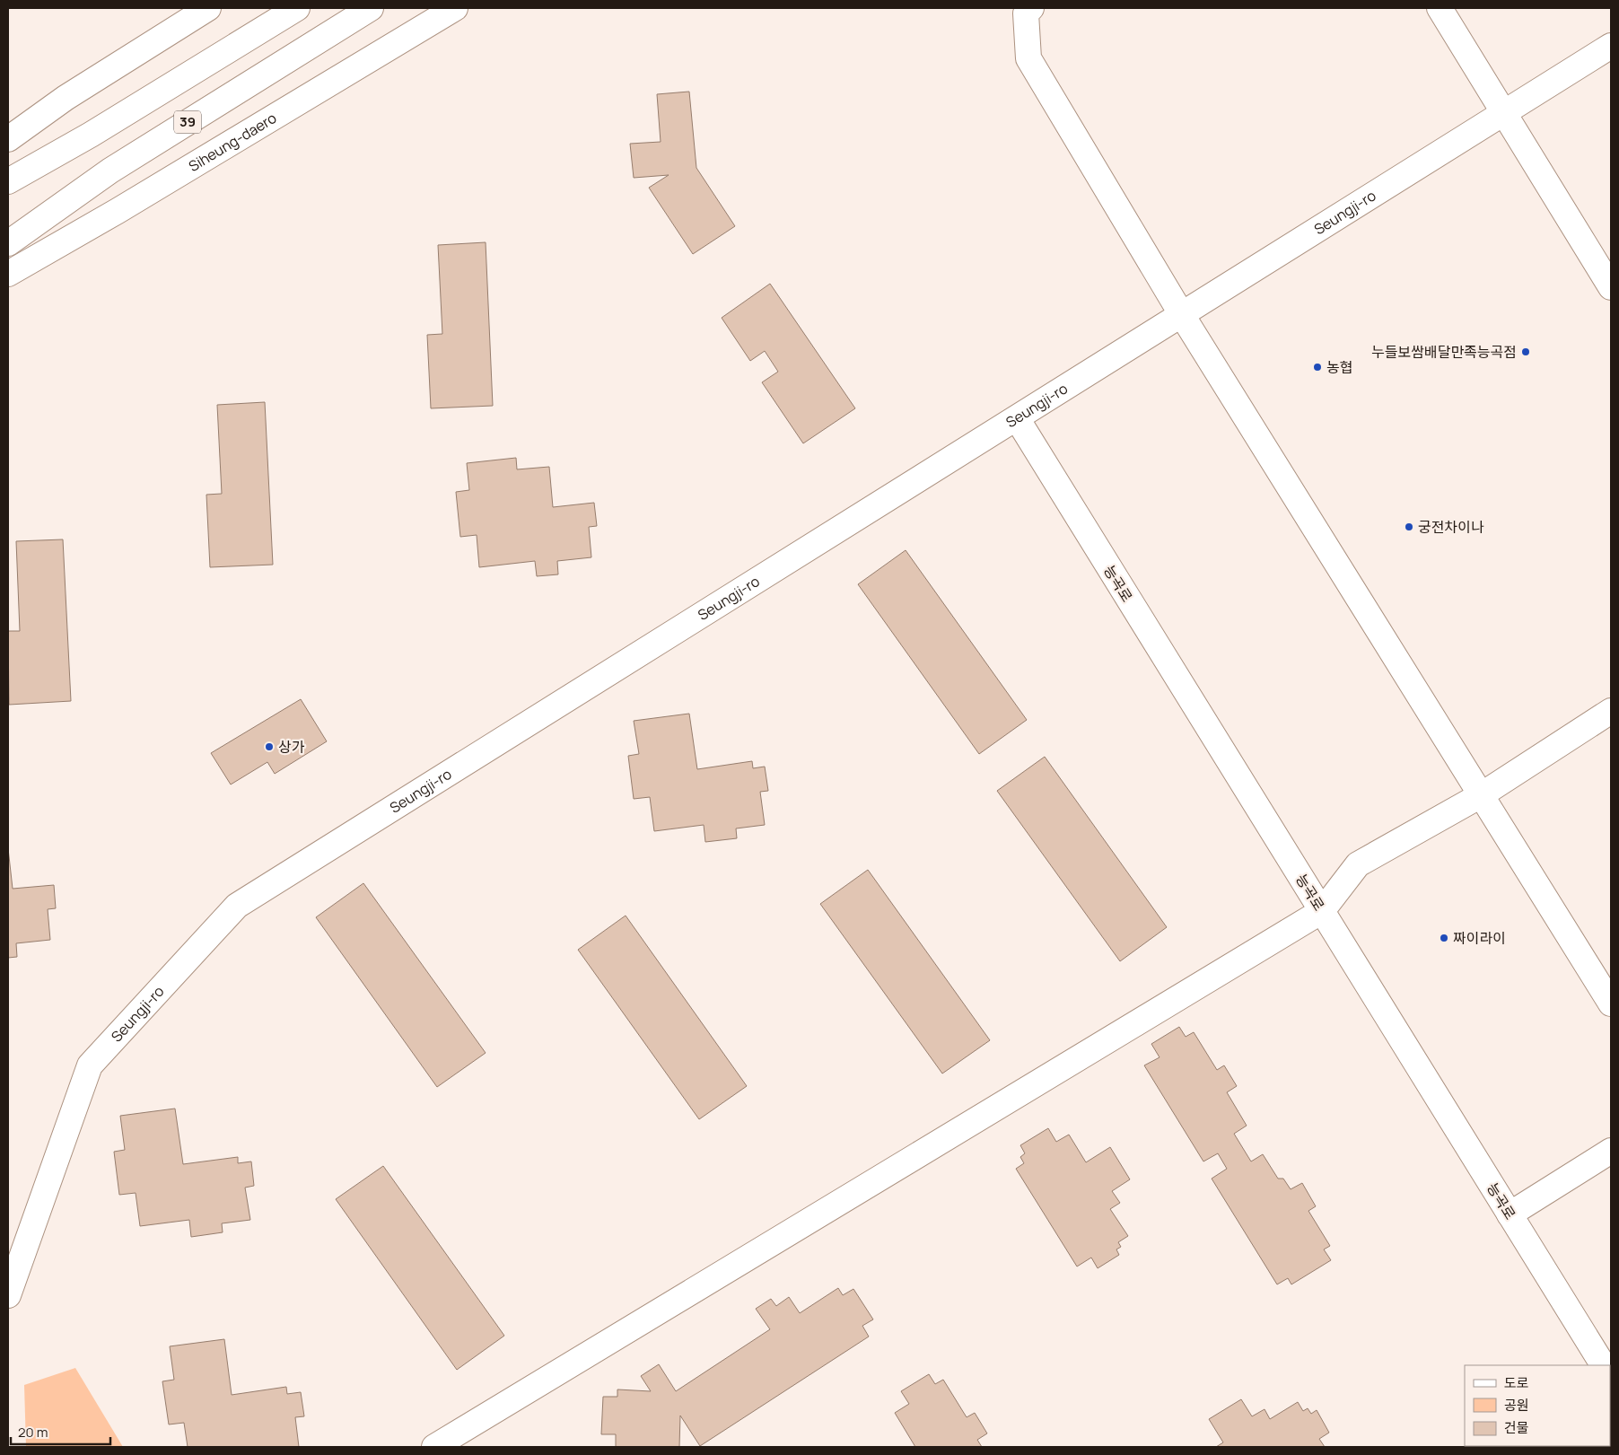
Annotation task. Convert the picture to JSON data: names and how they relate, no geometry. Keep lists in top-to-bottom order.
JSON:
{
  "streets": {
    "street": [
      "39",
      "Siheung-daero",
      "Seungji-ro",
      "능곡로"
    ]
  },
  "crossings": [
    ["Seungji-ro", "능곡로"]
  ],
  "places": [
    "누들보쌈배달만족능곡점",
    "농협",
    "궁전차이나",
    "상가",
    "짜이라이"
  ],
  "legend": ["도로", "공원", "건물"],
  "scale_bar": "20 m"
}
